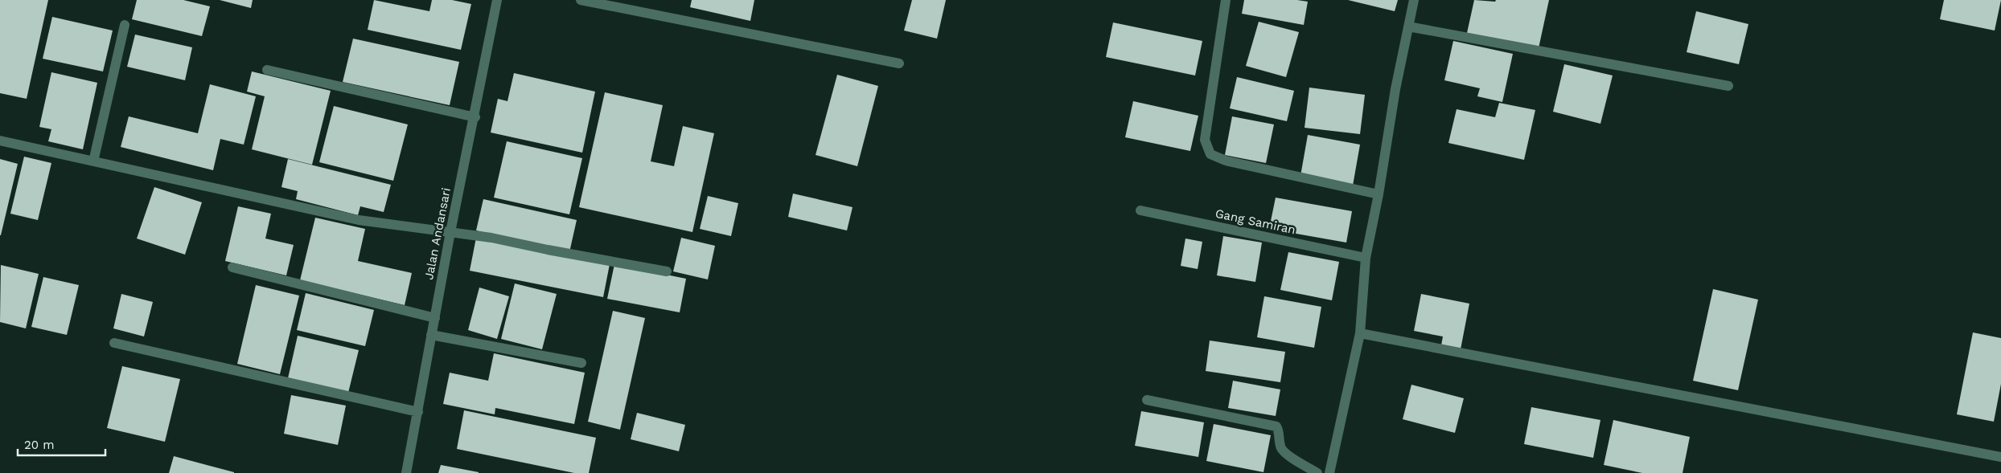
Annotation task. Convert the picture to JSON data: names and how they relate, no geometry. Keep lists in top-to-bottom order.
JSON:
{
  "streets": {
    "street": ["Gang Samiran", "Jalan Andansari"]
  },
  "scale_bar": "20 m"
}
